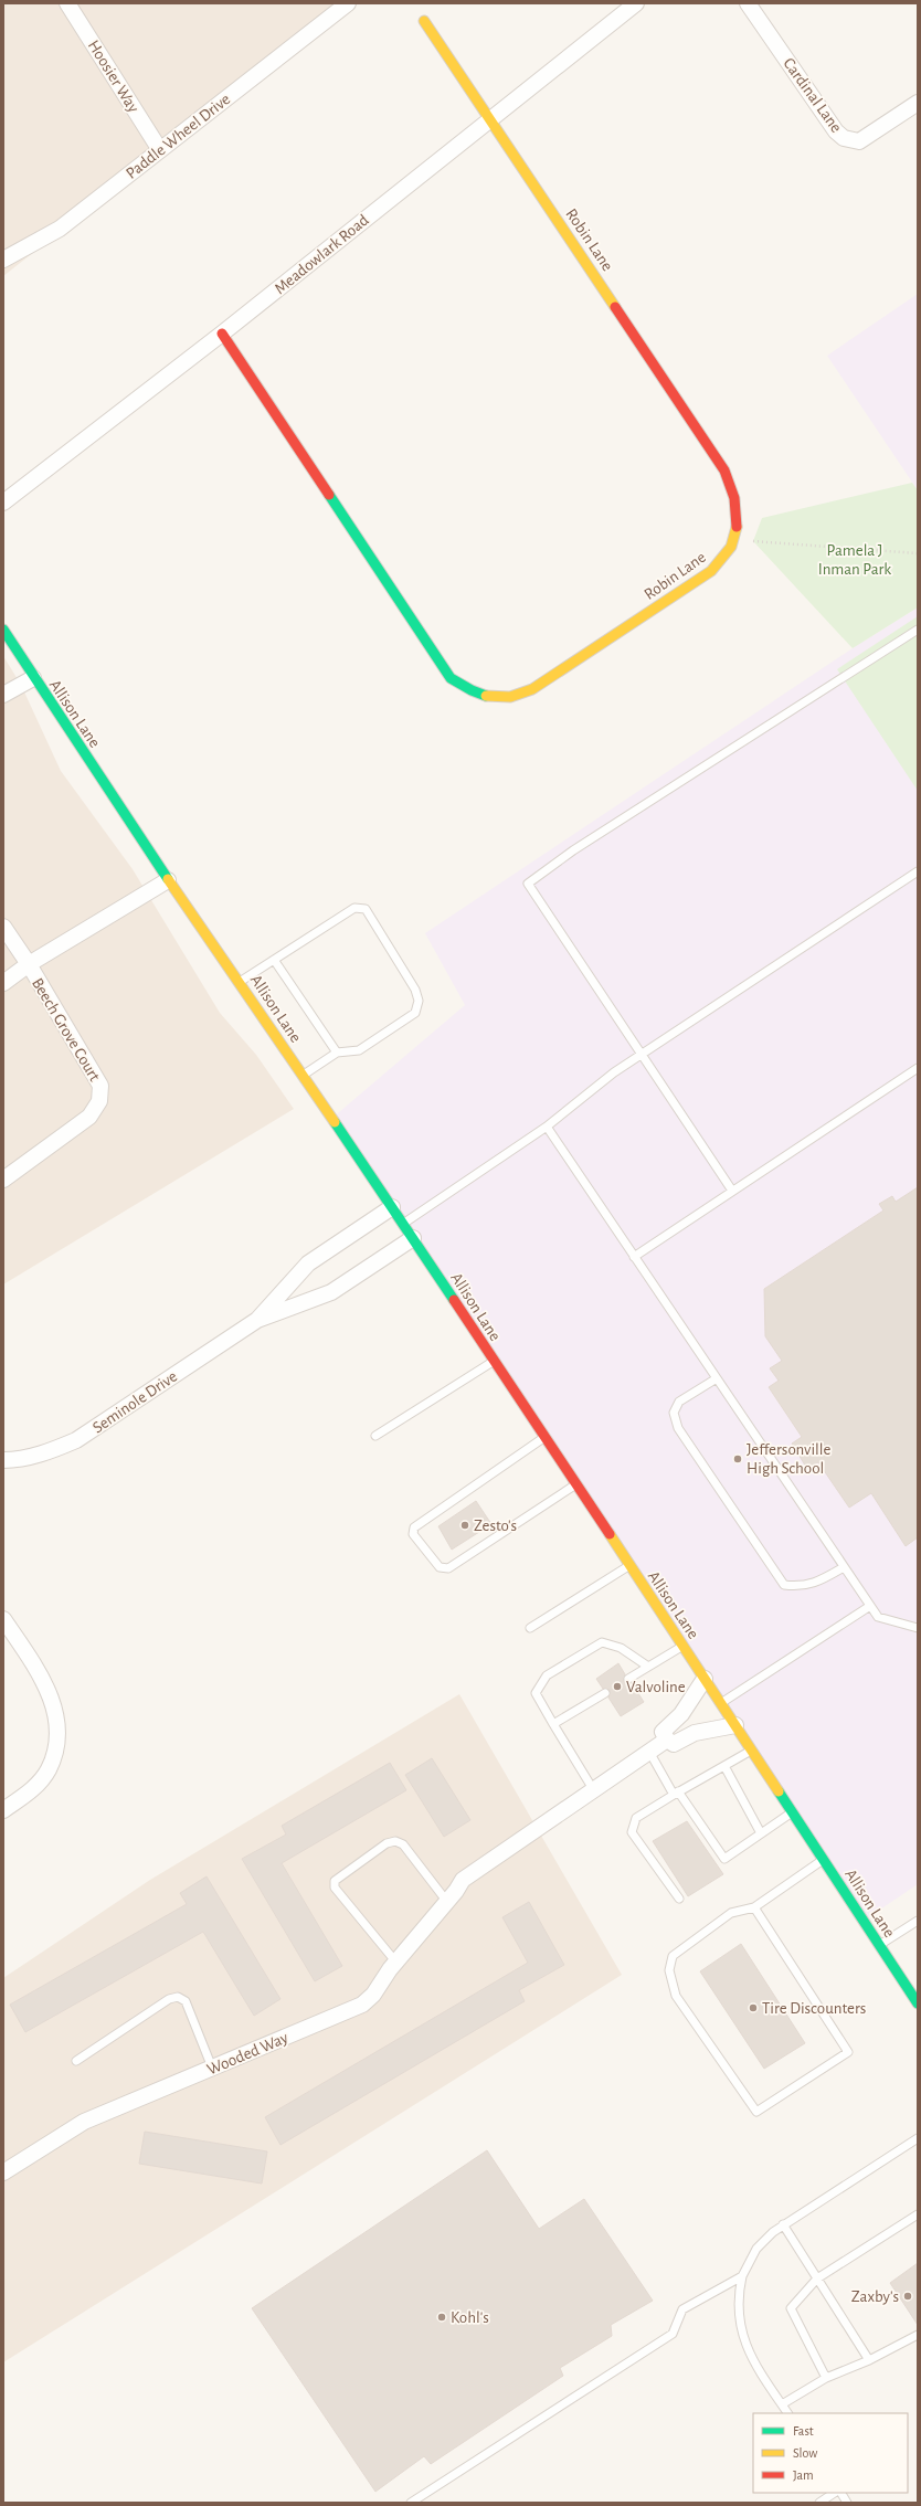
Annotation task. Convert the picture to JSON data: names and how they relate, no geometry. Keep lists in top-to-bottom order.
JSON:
{
  "streets": {
    "main road": ["Robin Lane", "Allison Lane"],
    "street": [
      "Hoosier Way",
      "Cardinal Lane",
      "Paddle Wheel Drive",
      "Meadowlark Road",
      "Beech Grove Court",
      "Seminole Drive",
      "Wooded Way"
    ]
  },
  "crossings": [
    ["Hoosier Way", "Paddle Wheel Drive"],
    ["Robin Lane", "Meadowlark Road"],
    ["Allison Lane", "Beech Grove Court"],
    ["Allison Lane", "Seminole Drive"]
  ],
  "parks": ["Pamela J Inman Park"],
  "places": [
    "Jeffersonville High School",
    "Zesto's",
    "Valvoline",
    "Tire Discounters",
    "Zaxby's",
    "Kohl's"
  ],
  "legend": ["Fast", "Slow", "Jam"]
}
